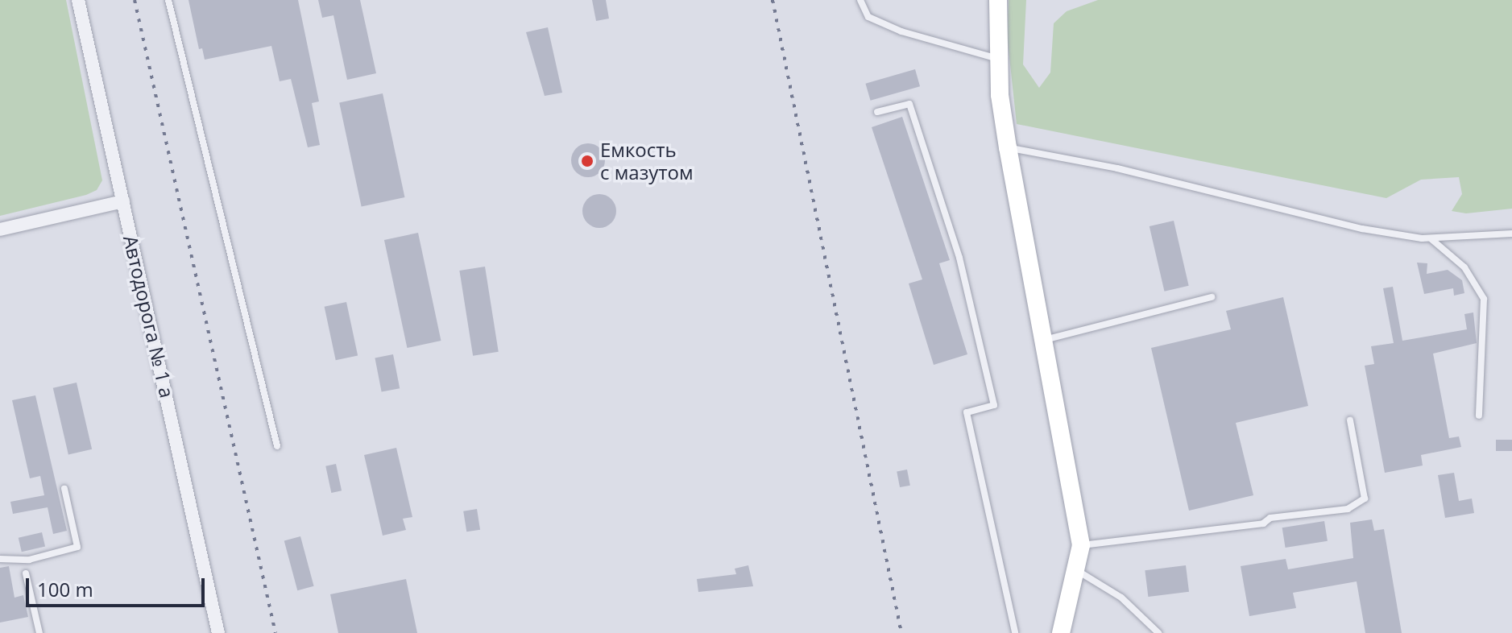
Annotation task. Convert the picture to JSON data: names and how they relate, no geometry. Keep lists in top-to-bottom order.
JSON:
{
  "streets": {
    "street": ["Автодорога № 1 а"]
  },
  "places": ["Емкость с мазутом"],
  "scale_bar": "100 m"
}
